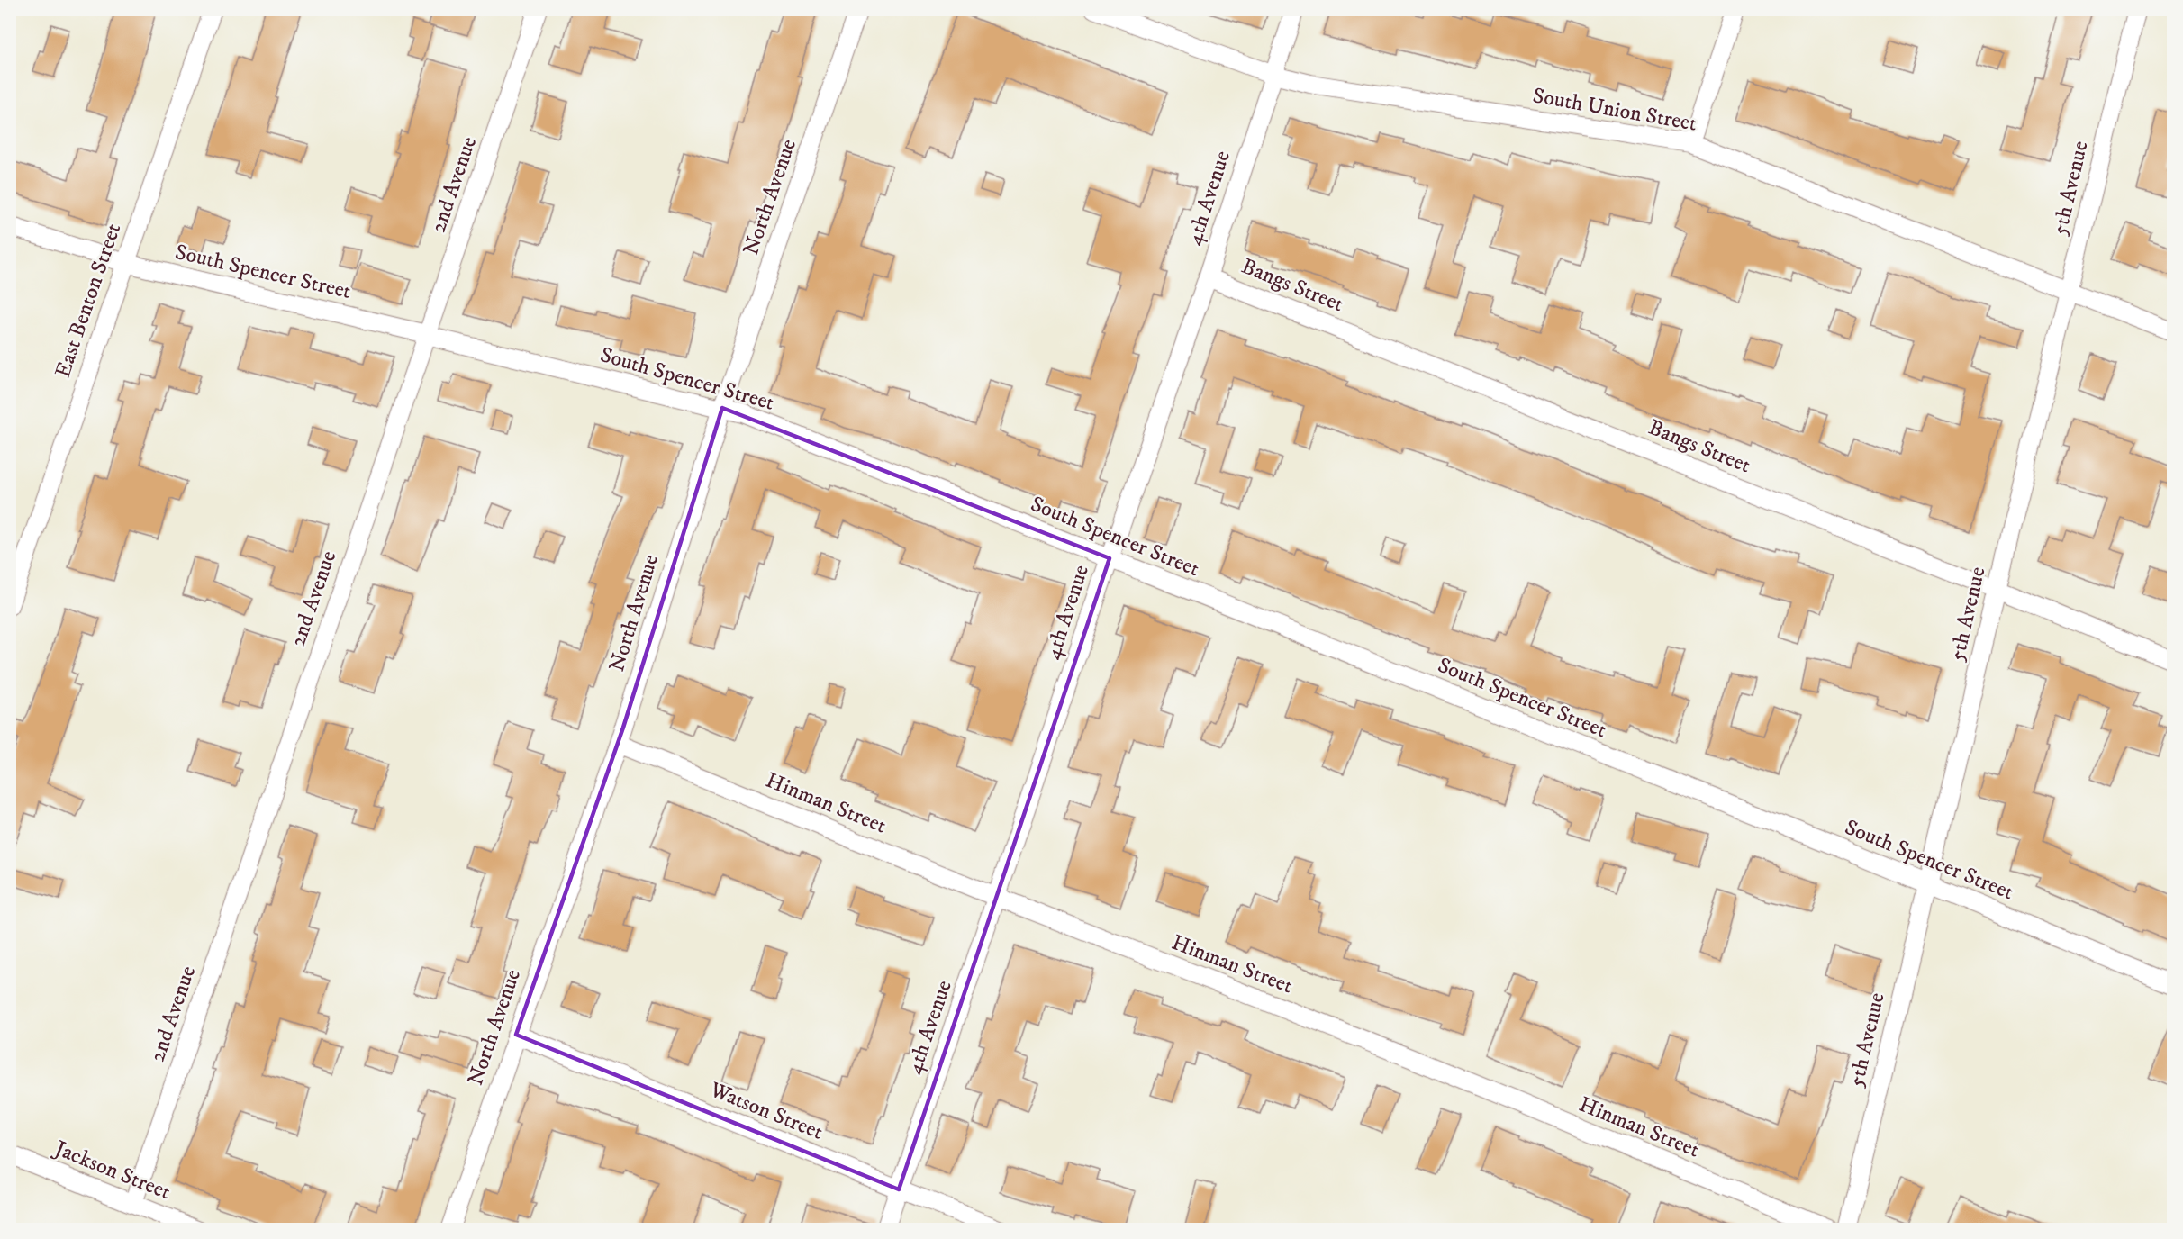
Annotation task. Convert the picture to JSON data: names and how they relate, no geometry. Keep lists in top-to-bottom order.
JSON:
{
  "streets": {
    "street": [
      "South Union Street",
      "2nd Avenue",
      "5th Avenue",
      "North Avenue",
      "4th Avenue",
      "South Spencer Street",
      "Bangs Street",
      "East Benton Street",
      "Hinman Street",
      "Watson Street",
      "Jackson Street"
    ]
  },
  "crossings": [
    ["South Union Street", "5th Avenue"],
    ["South Union Street", "4th Avenue"],
    ["2nd Avenue", "South Spencer Street"],
    ["2nd Avenue", "Jackson Street"],
    ["5th Avenue", "South Spencer Street"],
    ["5th Avenue", "Bangs Street"],
    ["North Avenue", "South Spencer Street"],
    ["North Avenue", "Hinman Street"],
    ["North Avenue", "Watson Street"],
    ["4th Avenue", "South Spencer Street"],
    ["4th Avenue", "Bangs Street"],
    ["4th Avenue", "Hinman Street"],
    ["4th Avenue", "Watson Street"],
    ["South Spencer Street", "East Benton Street"]
  ]
}
